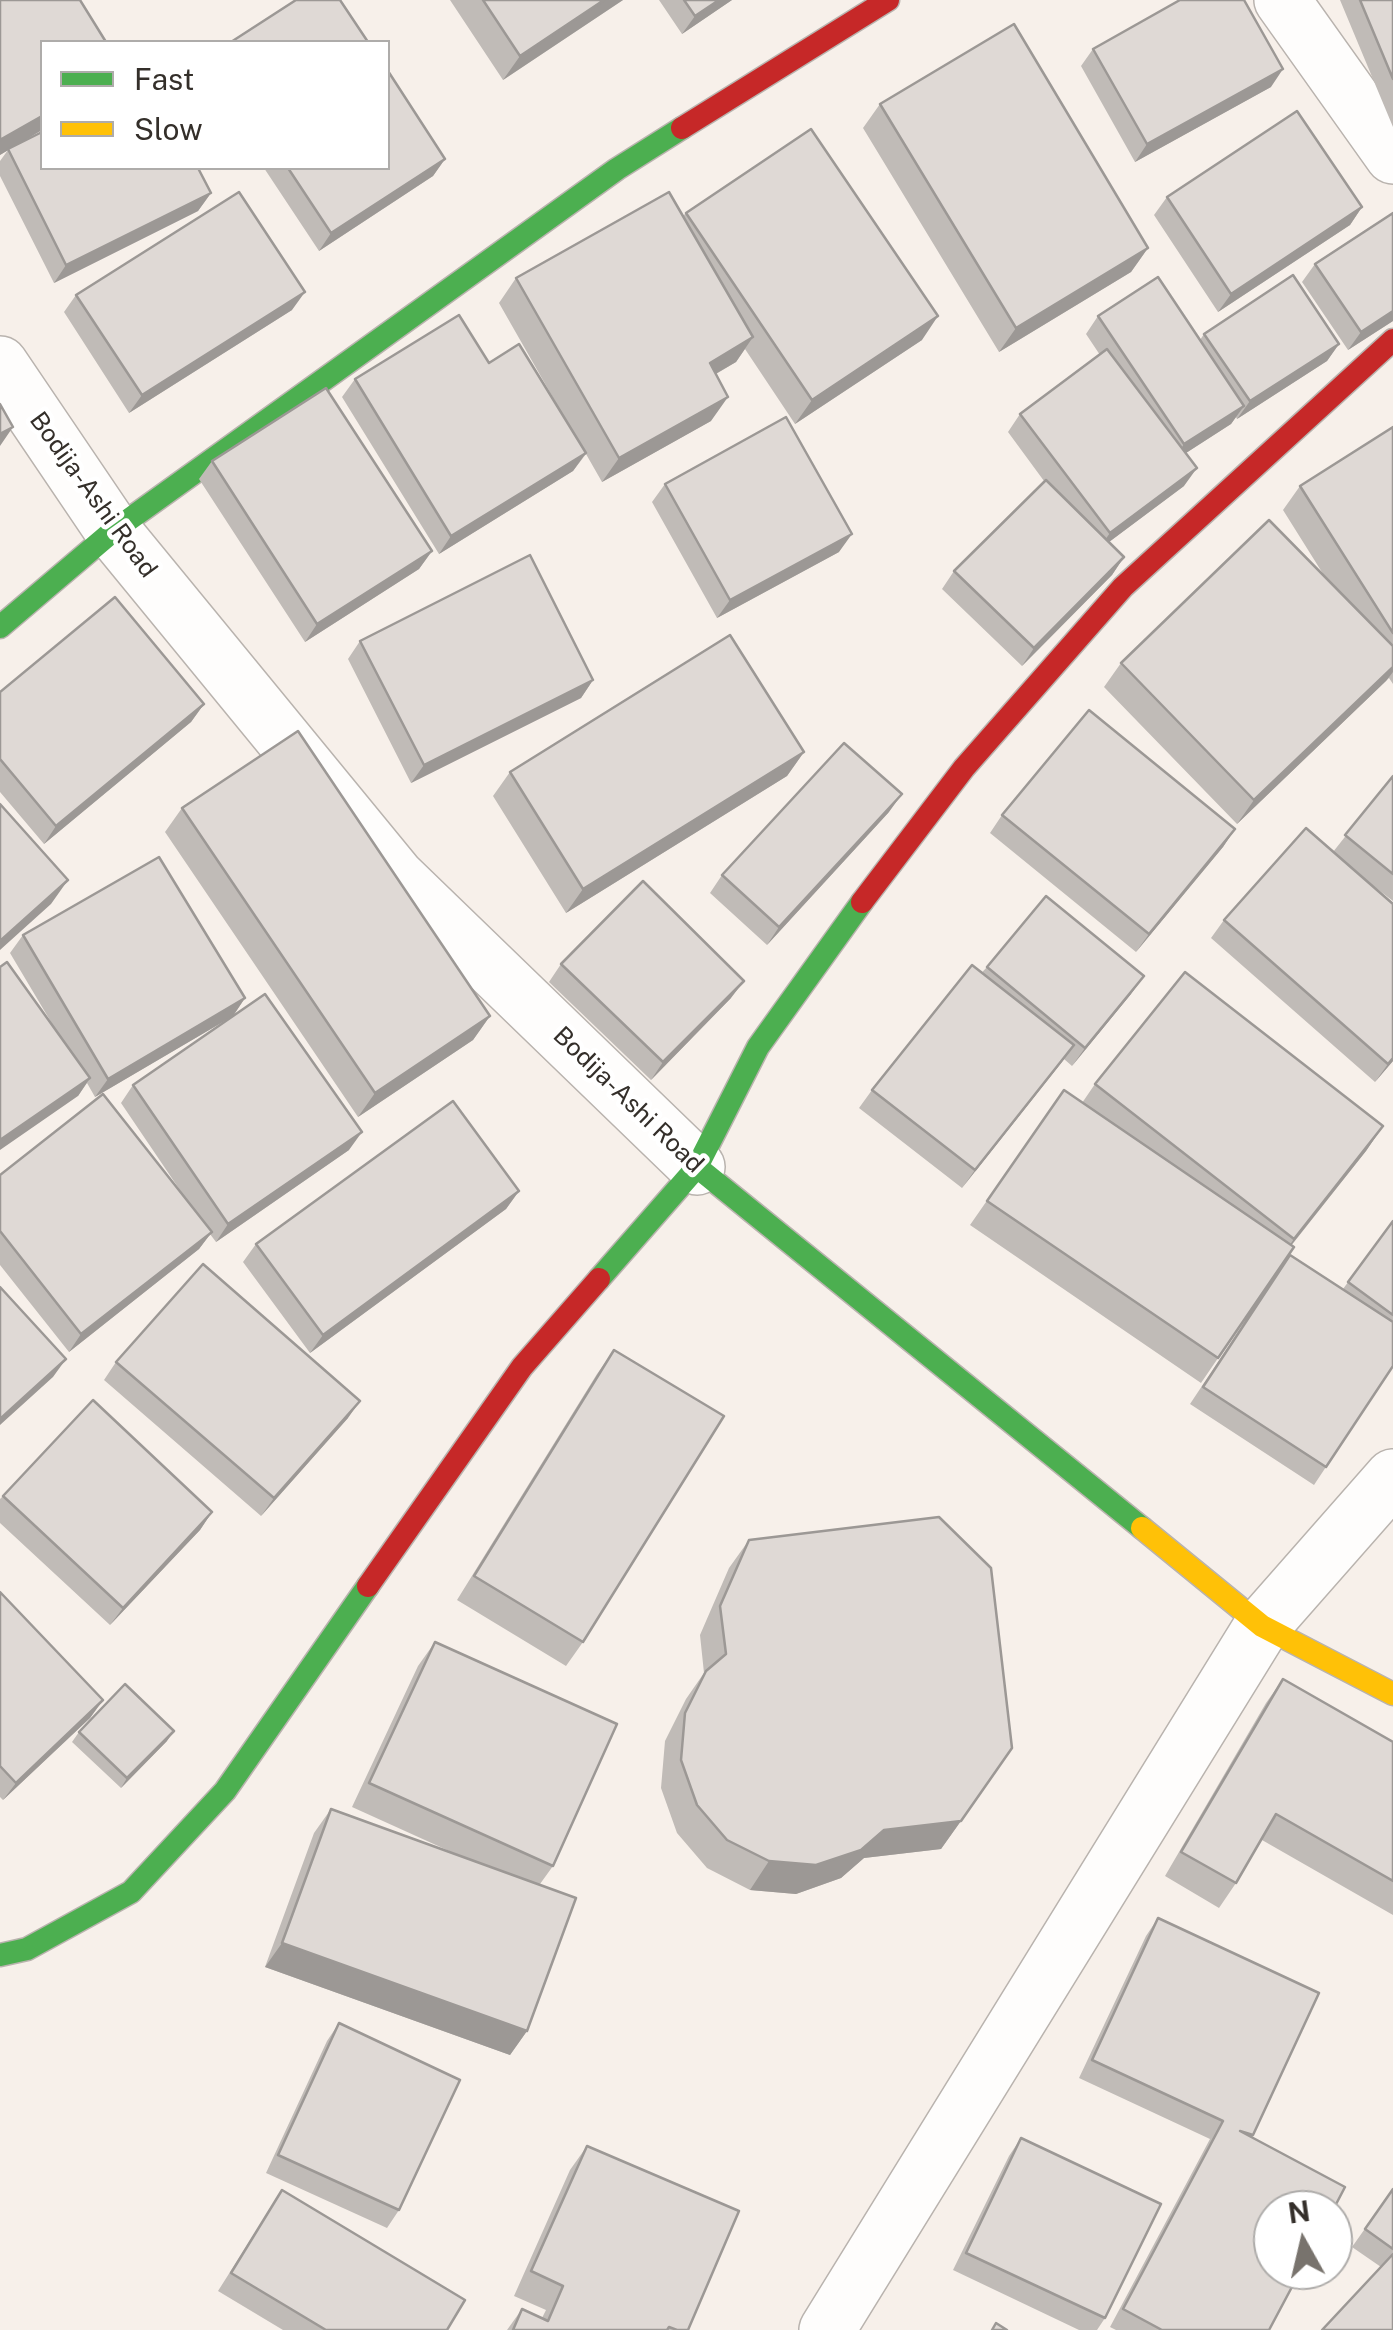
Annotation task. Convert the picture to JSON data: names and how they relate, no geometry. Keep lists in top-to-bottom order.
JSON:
{
  "streets": {
    "street": ["Bodija-Ashi Road"]
  },
  "legend": ["Fast", "Slow"],
  "north": "top"
}
